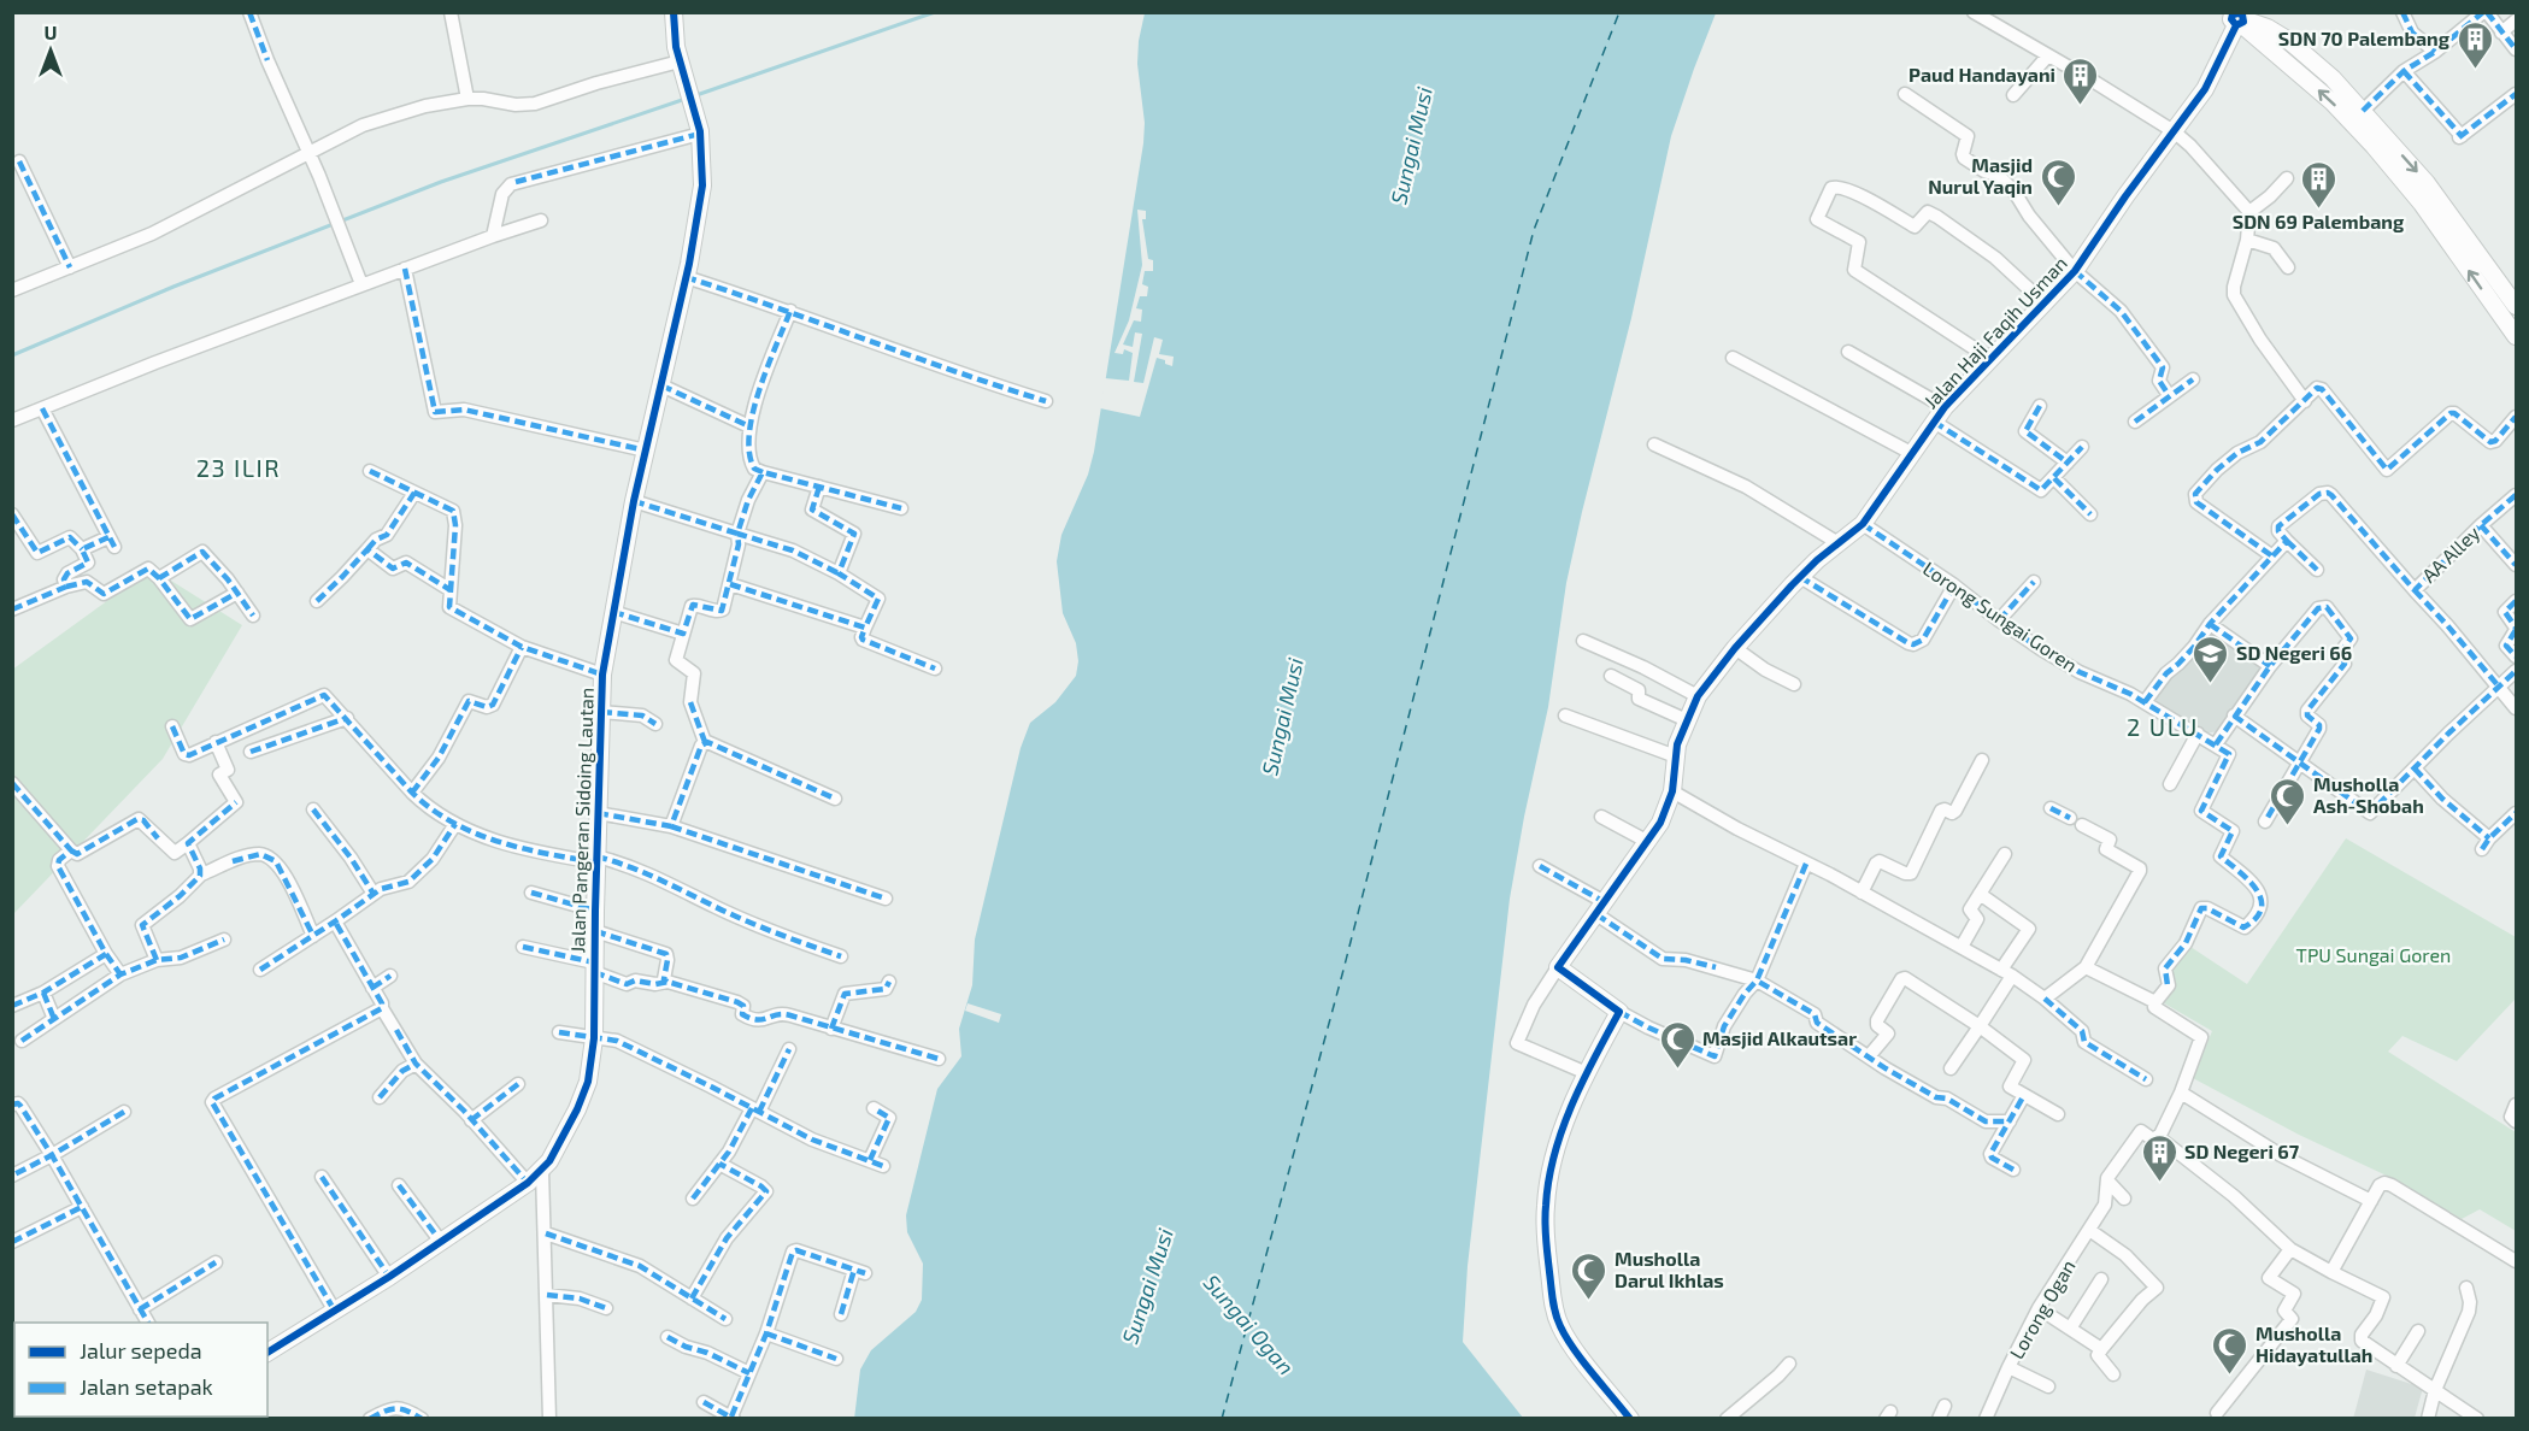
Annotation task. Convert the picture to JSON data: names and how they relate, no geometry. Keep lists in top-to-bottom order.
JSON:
{
  "streets": {
    "street": [
      "Jalan Haji Faqih Usman",
      "AA Alley",
      "Lorong Sungai Goren",
      "Jalan Pangeran Sidoing Lautan",
      "Lorong Ogan"
    ]
  },
  "crossings": [
    ["Jalan Haji Faqih Usman", "Lorong Sungai Goren"]
  ],
  "districts": ["23 ILIR", "2 ULU"],
  "water": ["Sungai Musi", "Sungai Ogan"],
  "parks": ["TPU Sungai Goren"],
  "places": {
    "building": [
      "SDN 70 Palembang",
      "Paud Handayani",
      "SDN 69 Palembang",
      "SD Negeri 67"
    ],
    "mosque": [
      "Masjid Nurul Yaqin",
      "Musholla Ash-Shobah",
      "Masjid Alkautsar",
      "Musholla Darul Ikhlas",
      "Musholla Hidayatullah"
    ],
    "school or university": ["SD Negeri 66"]
  },
  "legend": ["Jalur sepeda", "Jalan setapak"],
  "north": "top"
}
